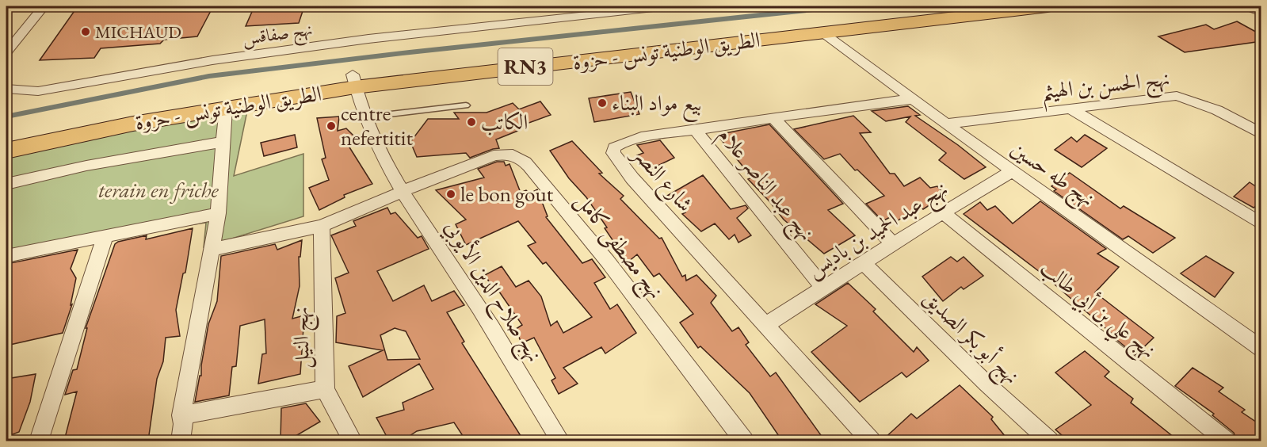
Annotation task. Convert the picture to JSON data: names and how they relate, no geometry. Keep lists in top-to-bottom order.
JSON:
{
  "streets": {
    "main road": ["الطريق الوطنية تونس - حزوة", "RN3"],
    "street": [
      "نهج صفاقس",
      "نهج الحسن بن الهيثم",
      "نهج طه حسين",
      "شارع النصر",
      "نهج عبد الناصر علام",
      "نهج عبد الحميد بن باديس",
      "نهج مصطفى كامل",
      "نهج صلاح الدين الأيوبي",
      "نهج علي بن أبي طالب",
      "نهج أبو بكر الصديق",
      "نهج النيل"
    ]
  },
  "crossings": [
    ["الطريق الوطنية تونس - حزوة", "نهج طه حسين"],
    ["الطريق الوطنية تونس - حزوة", "نهج صلاح الدين الأيوبي"],
    ["نهج الحسن بن الهيثم", "نهج طه حسين"],
    ["نهج طه حسين", "شارع النصر"],
    ["نهج طه حسين", "نهج عبد الحميد بن باديس"],
    ["شارع النصر", "نهج عبد الناصر علام"],
    ["شارع النصر", "نهج عبد الحميد بن باديس"],
    ["نهج عبد الناصر علام", "نهج عبد الحميد بن باديس"],
    ["نهج عبد الحميد بن باديس", "نهج علي بن أبي طالب"],
    ["نهج عبد الحميد بن باديس", "نهج أبو بكر الصديق"],
    ["نهج مصطفى كامل", "نهج صلاح الدين الأيوبي"],
    ["نهج مصطفى كامل", "نهج النيل"]
  ],
  "parks": ["terain en friche"],
  "places": [
    "MICHAUD",
    "بيع مواد البناء",
    "الكاتب",
    "centre nefertitit",
    "le bon gout"
  ]
}
